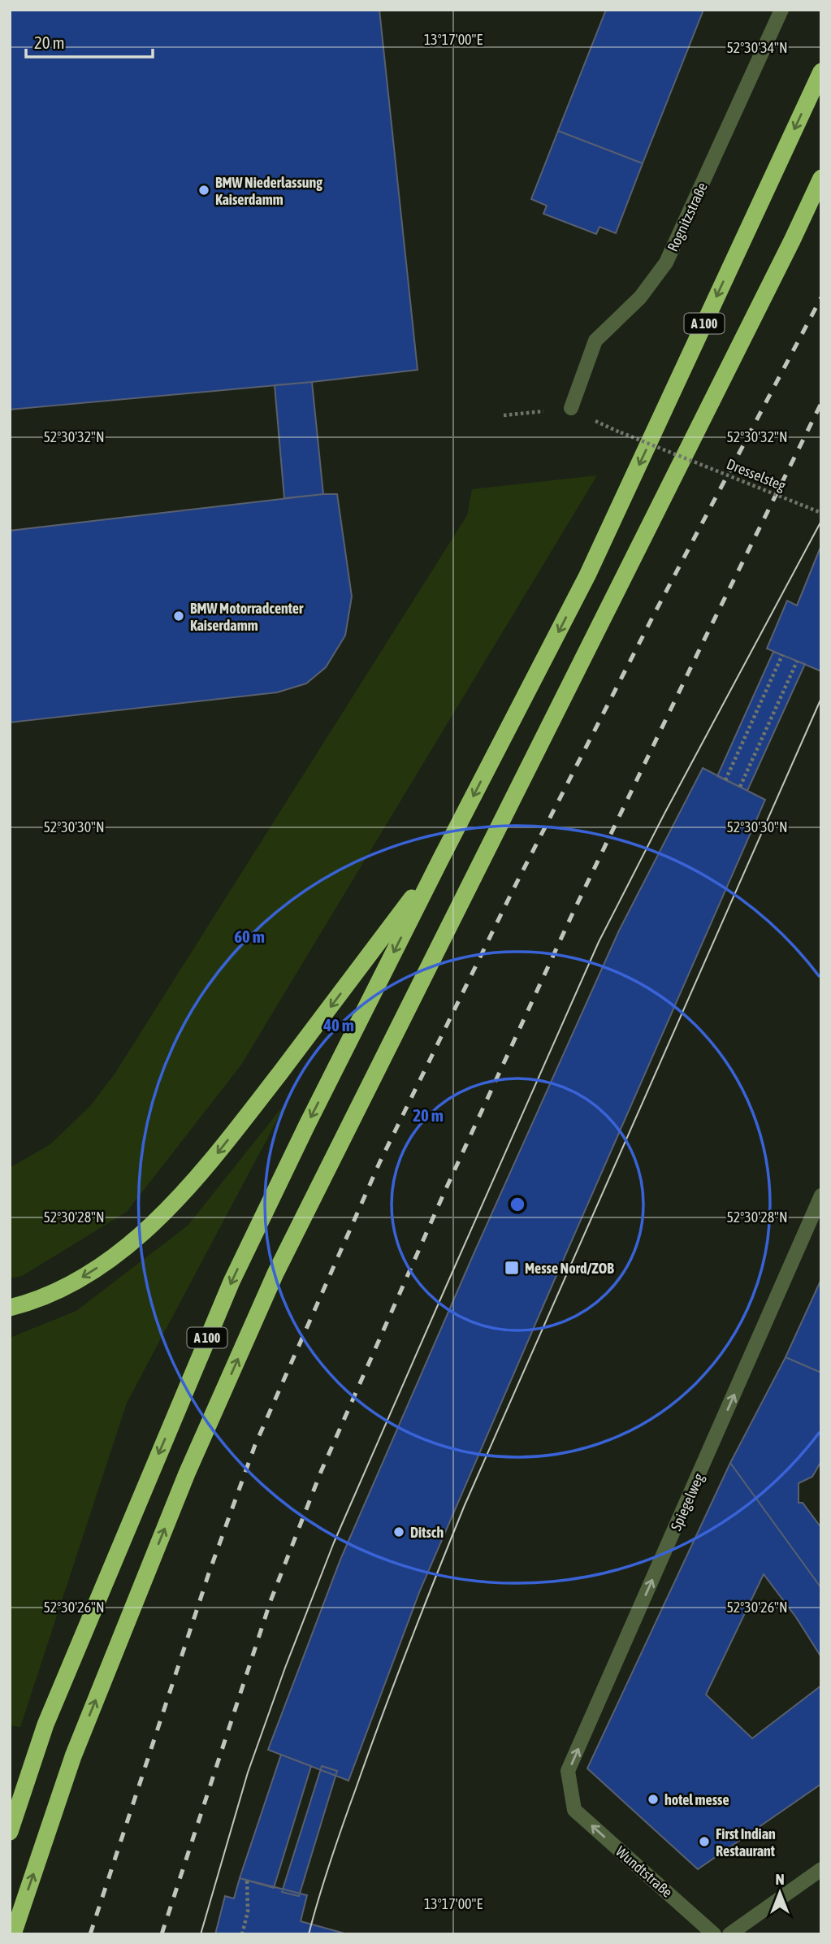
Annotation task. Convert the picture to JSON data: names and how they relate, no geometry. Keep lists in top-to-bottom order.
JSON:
{
  "streets": {
    "highway": ["A 100"],
    "street": ["Rognitzstraße", "Spiegelweg", "Wundtstraße"],
    "path": ["Dresselsteg"]
  },
  "crossings": [
    ["Spiegelweg", "Wundtstraße"]
  ],
  "one_way": ["Spiegelweg", "Wundtstraße"],
  "places": {
    "other": [
      "BMW Niederlassung Kaiserdamm",
      "BMW Motorradcenter Kaiserdamm",
      "Ditsch",
      "hotel messe",
      "First Indian Restaurant"
    ],
    "transit": ["Messe Nord/ZOB"]
  },
  "scale_bar": "20 m",
  "north": "top",
  "coordinates": [
    "13°17'00\"E",
    "52°30'34\"N",
    "52°30'32\"N",
    "52°30'30\"N",
    "52°30'28\"N",
    "52°30'26\"N"
  ],
  "rings": ["60 m", "40 m", "20 m"]
}
